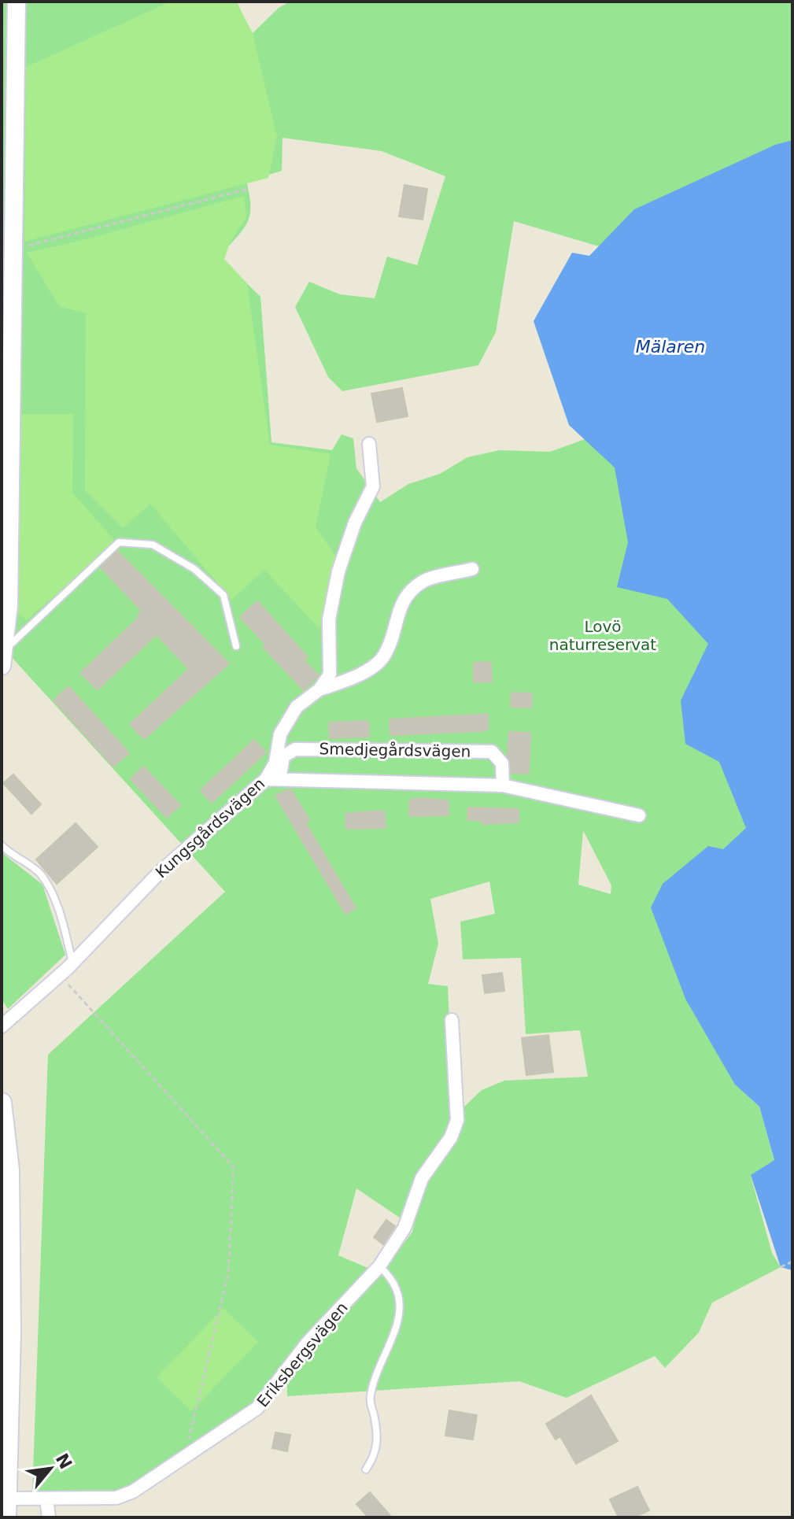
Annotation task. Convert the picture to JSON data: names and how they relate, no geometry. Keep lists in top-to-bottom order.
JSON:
{
  "streets": {
    "street": ["Smedjegårdsvägen", "Kungsgårdsvägen", "Eriksbergsvägen"]
  },
  "crossings": [
    ["Smedjegårdsvägen", "Kungsgårdsvägen"]
  ],
  "water": ["Mälaren"],
  "parks": ["Lovö naturreservat"],
  "north": "top right"
}
